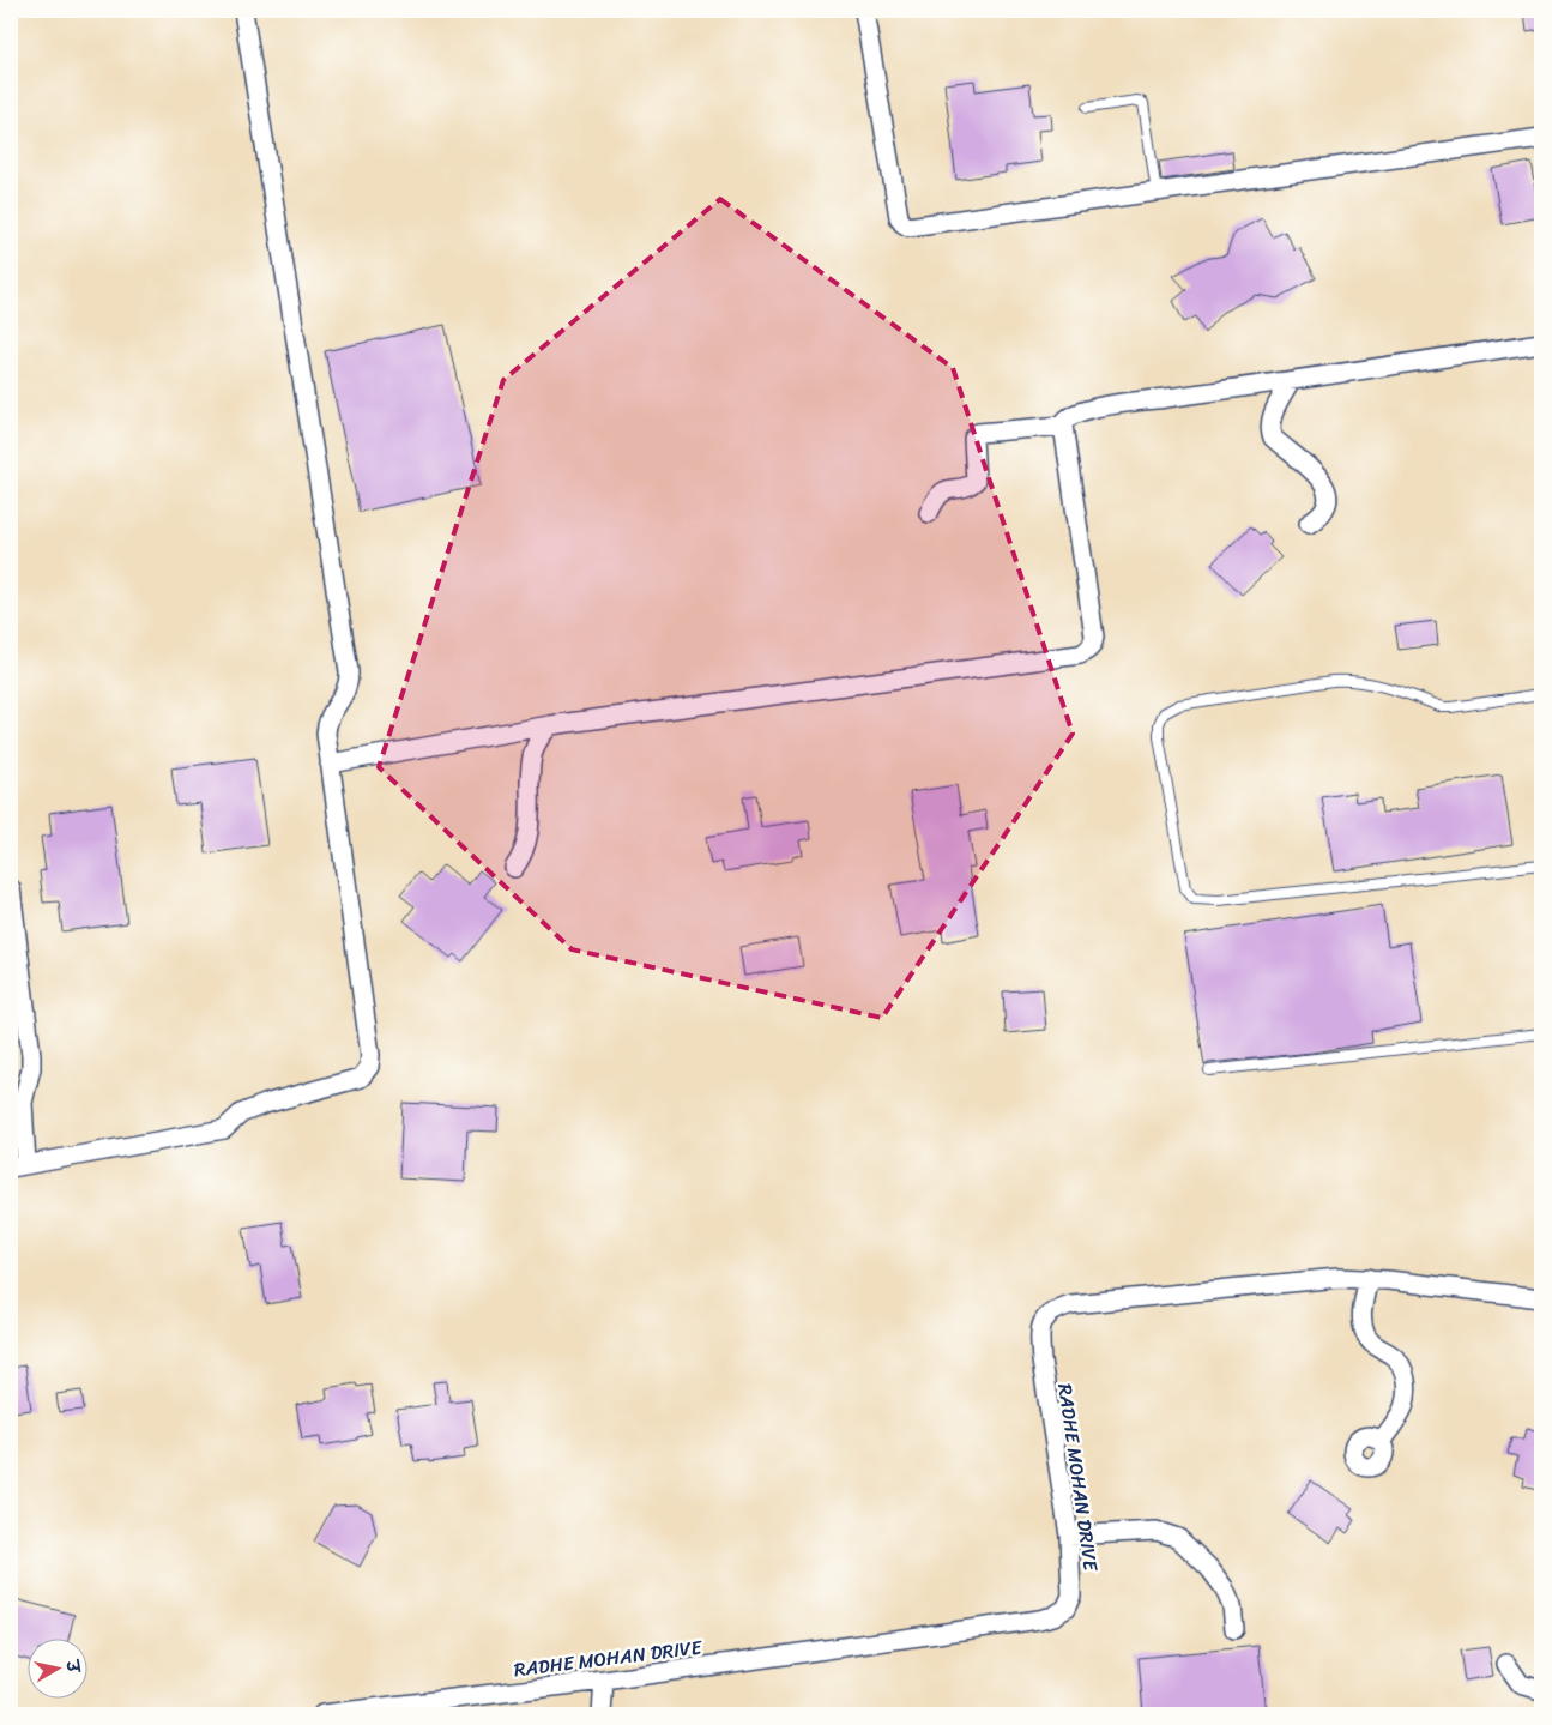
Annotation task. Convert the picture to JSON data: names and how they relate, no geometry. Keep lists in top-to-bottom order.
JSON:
{
  "streets": {
    "street": ["RADHE MOHAN DRIVE"]
  },
  "north": "right"
}
